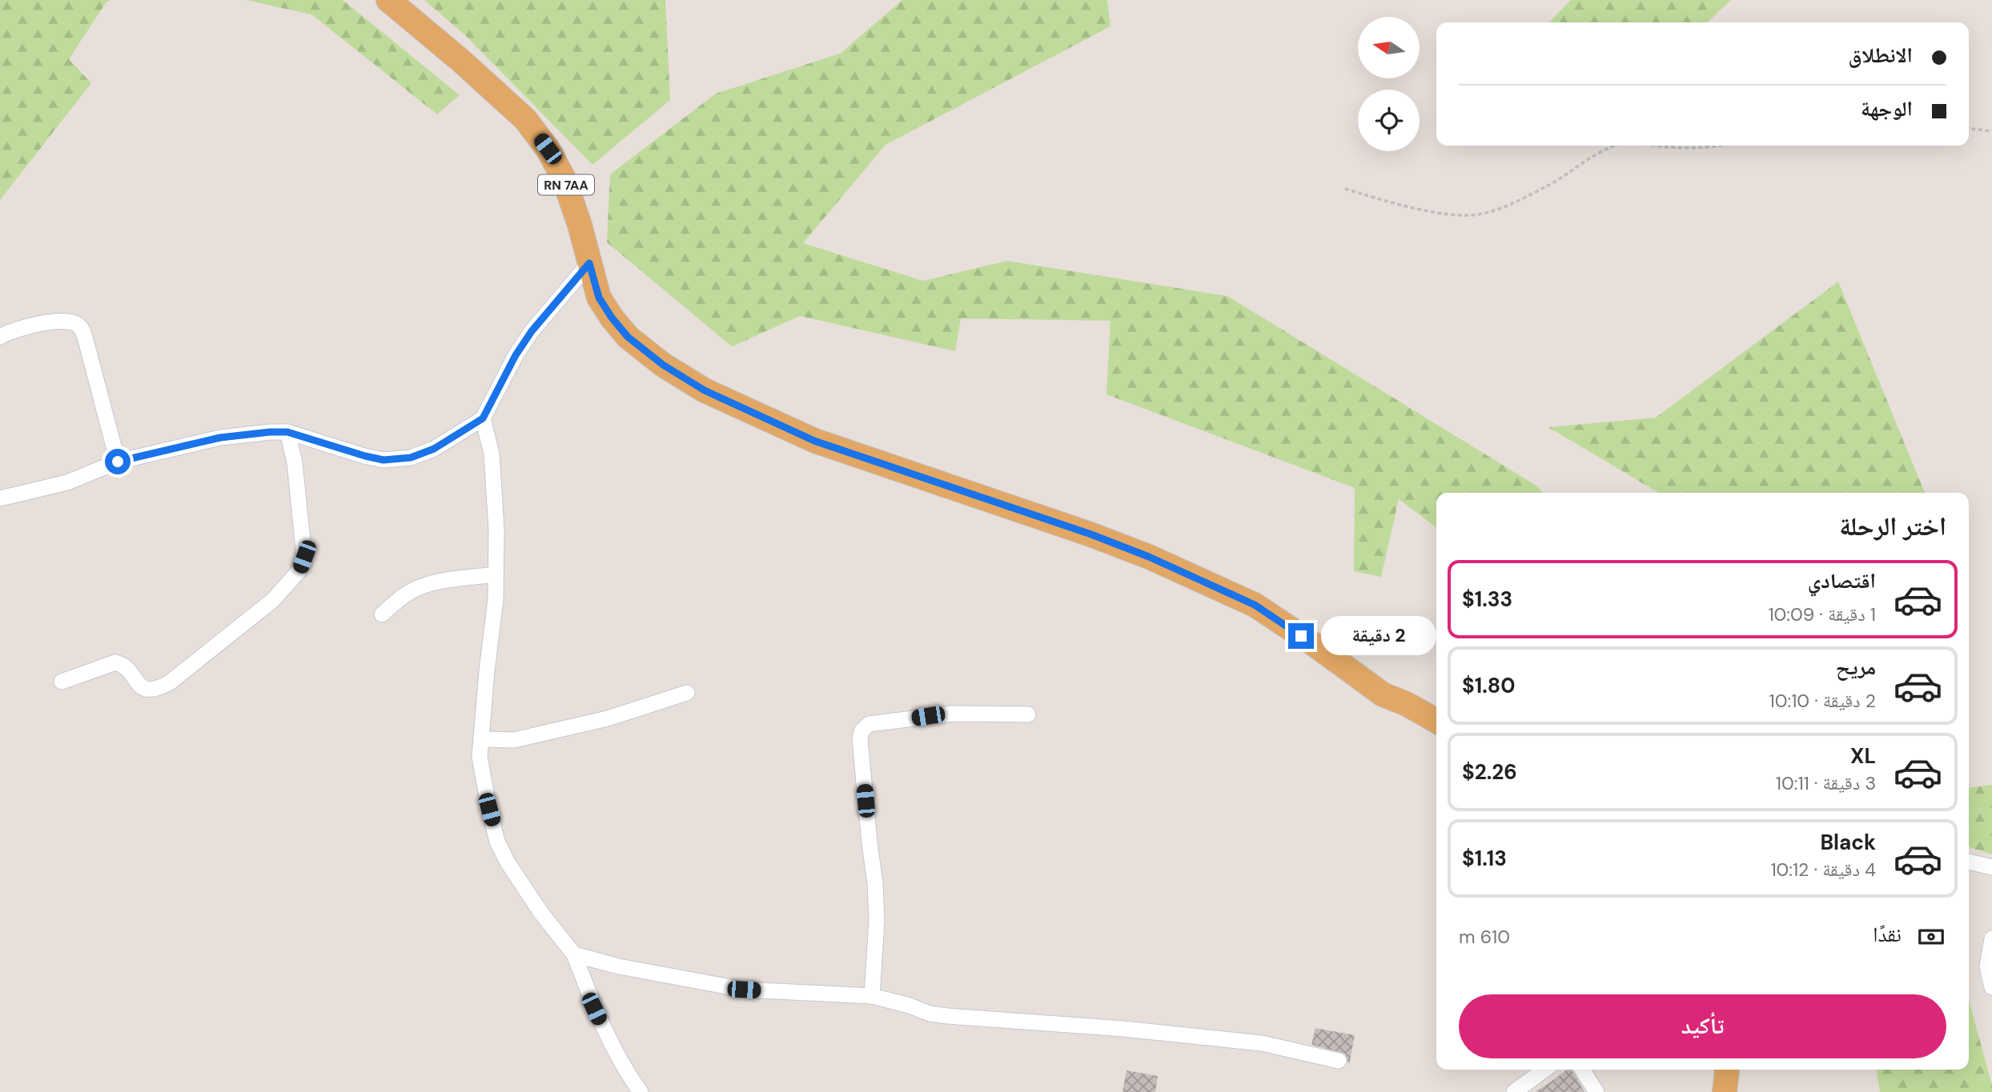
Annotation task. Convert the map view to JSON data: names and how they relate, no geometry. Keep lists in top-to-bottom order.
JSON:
{
  "streets": {
    "main road": ["RN 7AA"]
  },
  "north": "left",
  "page": {
    "banner": ["الانطلاق", "الوجهة"],
    "heading": "اختر الرحلة",
    "list": [
      {
        "name": "اقتصادي",
        "note": "1 دقيقة · 10:09",
        "value": "$1.33"
      },
      {
        "name": "مريح",
        "note": "2 دقيقة · 10:10",
        "value": "$1.80"
      },
      {
        "name": "XL",
        "note": "3 دقيقة · 10:11",
        "value": "$2.26"
      },
      {
        "name": "Black",
        "note": "4 دقيقة · 10:12",
        "value": "$1.13"
      }
    ],
    "bubble": "2 دقيقة",
    "pay": ["نقدًا", "610 m"],
    "buttons": "تأكيد"
  }
}
